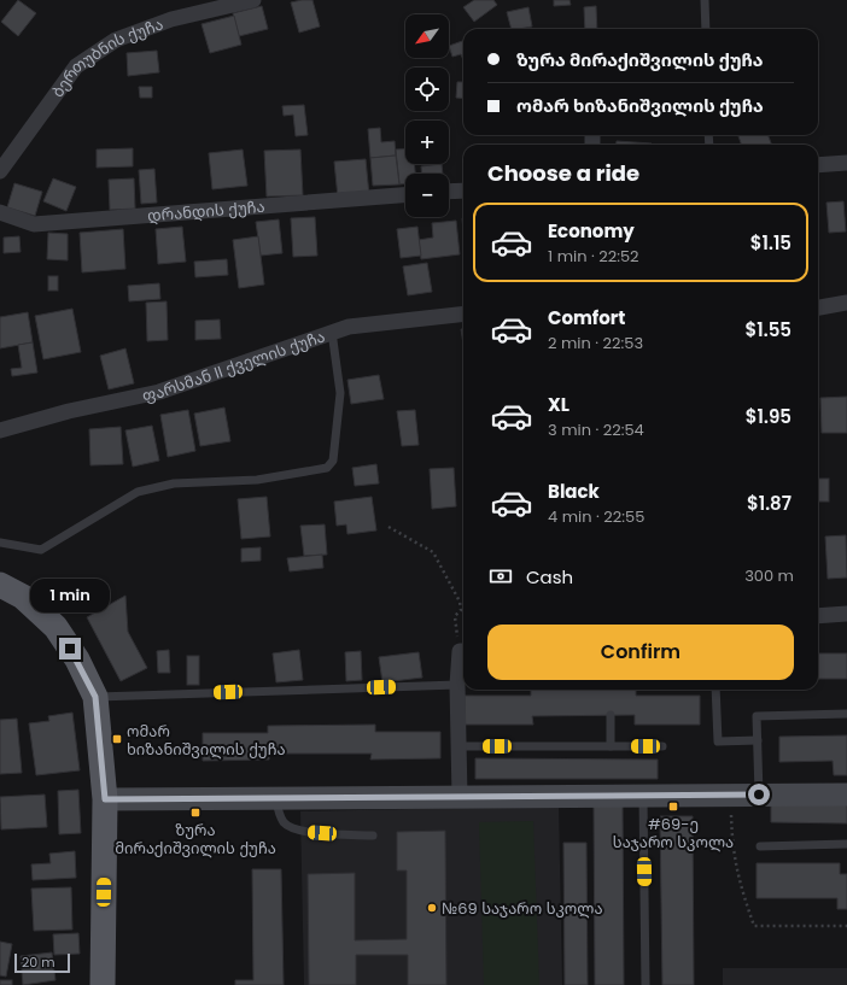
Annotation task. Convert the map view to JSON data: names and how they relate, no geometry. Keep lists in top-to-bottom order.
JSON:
{
  "streets": {
    "street": ["ბერთუბნის ქუჩა", "დრანდის ქუჩა", "ფარსმან II ქველის ქუჩა"]
  },
  "places": {
    "transit": ["ომარ ხიზანიშვილის ქუჩა", "#69-ე საჯარო სკოლა", "ზურა მირაქიშვილის ქუჩა"],
    "other": ["№69 საჯარო სკოლა"]
  },
  "scale_bar": "20 m",
  "north": "bottom left",
  "page": {
    "map_buttons": ["+", "−"],
    "banner": ["ზურა მირაქიშვილის ქუჩა", "ომარ ხიზანიშვილის ქუჩა"],
    "heading": "Choose a ride",
    "list": [
      {
        "name": "Economy",
        "note": "1 min · 22:52",
        "value": "$1.15"
      },
      {
        "name": "Comfort",
        "note": "2 min · 22:53",
        "value": "$1.55"
      },
      {
        "name": "XL",
        "note": "3 min · 22:54",
        "value": "$1.95"
      },
      {
        "name": "Black",
        "note": "4 min · 22:55",
        "value": "$1.87"
      }
    ],
    "pay": ["Cash", "300 m"],
    "bubble": "1 min",
    "buttons": "Confirm",
    "scale": "20 m"
  }
}
